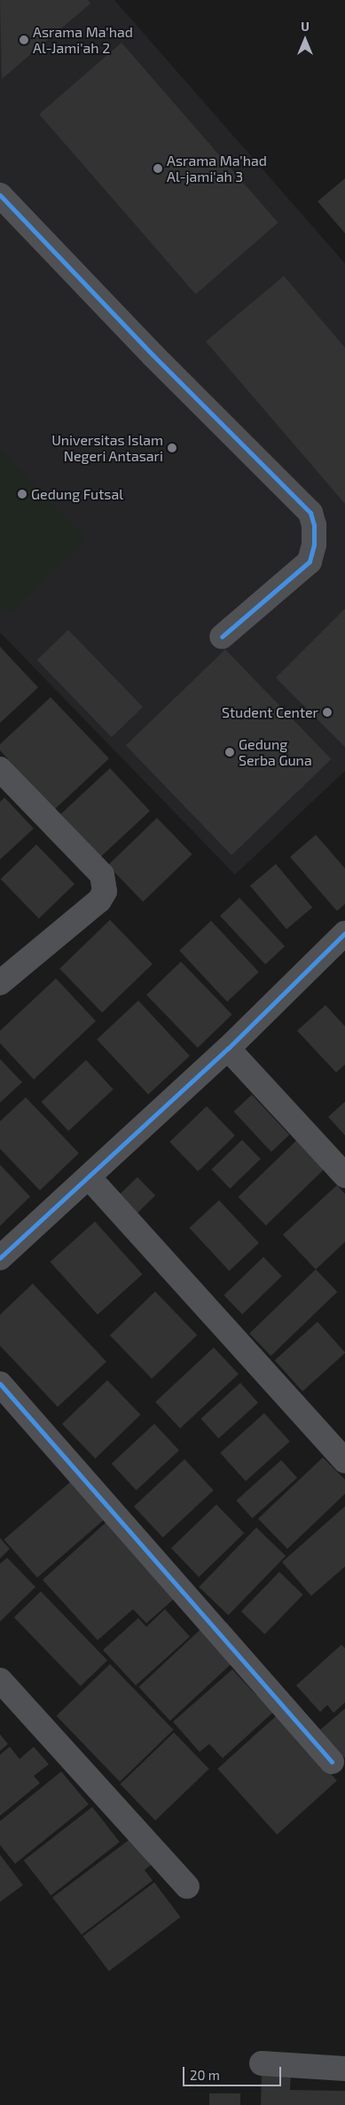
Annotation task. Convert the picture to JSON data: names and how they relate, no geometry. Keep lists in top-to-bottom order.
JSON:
{
  "places": [
    "Asrama Ma'had Al-Jami'ah 2",
    "Asrama Ma'had Al-jami'ah 3",
    "Universitas Islam Negeri Antasari",
    "Gedung Futsal",
    "Student Center",
    "Gedung Serba Guna"
  ],
  "scale_bar": "20 m",
  "north": "top"
}
